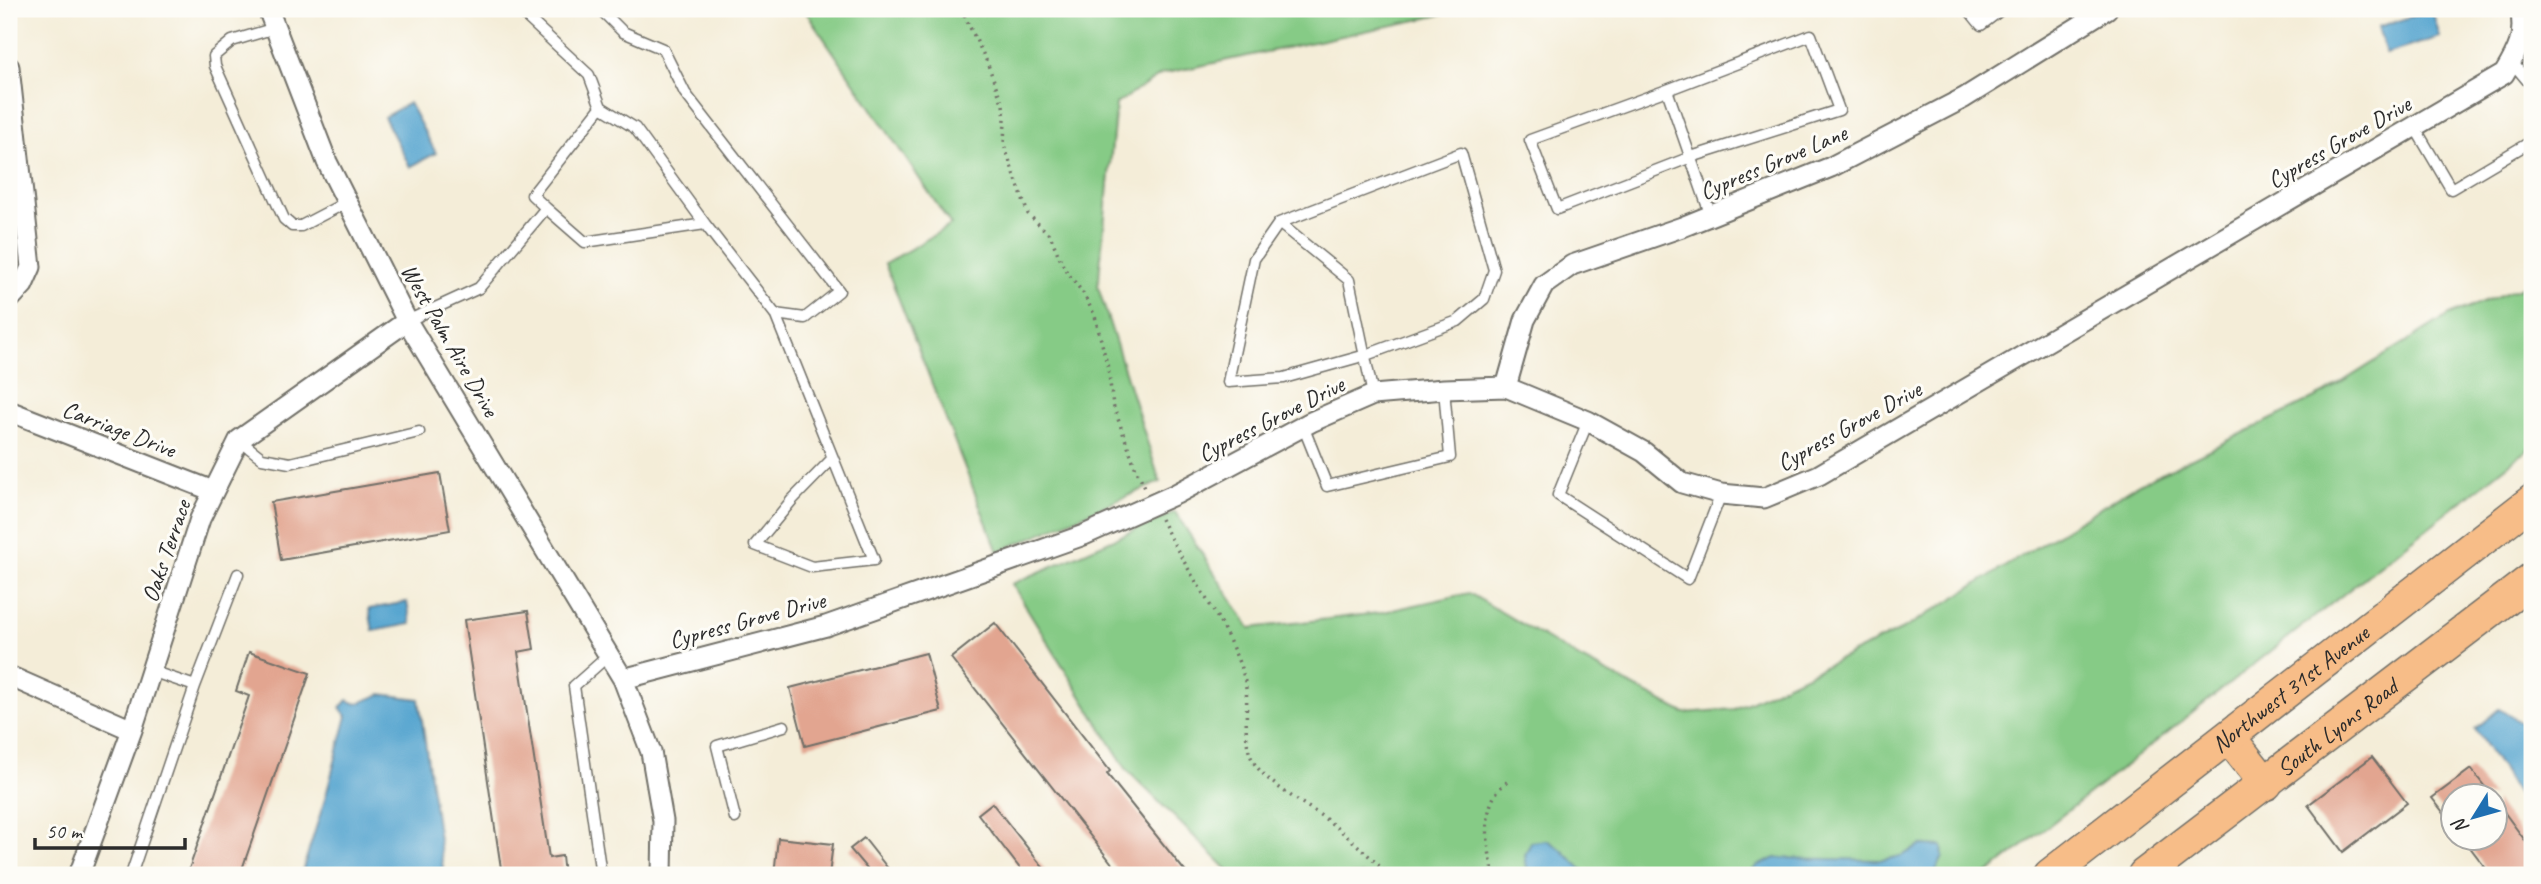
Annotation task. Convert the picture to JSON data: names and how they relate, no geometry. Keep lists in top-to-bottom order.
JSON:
{
  "streets": {
    "main road": ["Northwest 31st Avenue", "South Lyons Road"],
    "street": [
      "Cypress Grove Drive",
      "Cypress Grove Lane",
      "West Palm Aire Drive",
      "Carriage Drive",
      "Oaks Terrace"
    ]
  },
  "crossings": [
    ["Cypress Grove Drive", "Cypress Grove Lane"],
    ["Cypress Grove Drive", "West Palm Aire Drive"],
    ["West Palm Aire Drive", "Oaks Terrace"],
    ["Carriage Drive", "Oaks Terrace"]
  ],
  "scale_bar": "50 m",
  "north": "bottom left"
}
